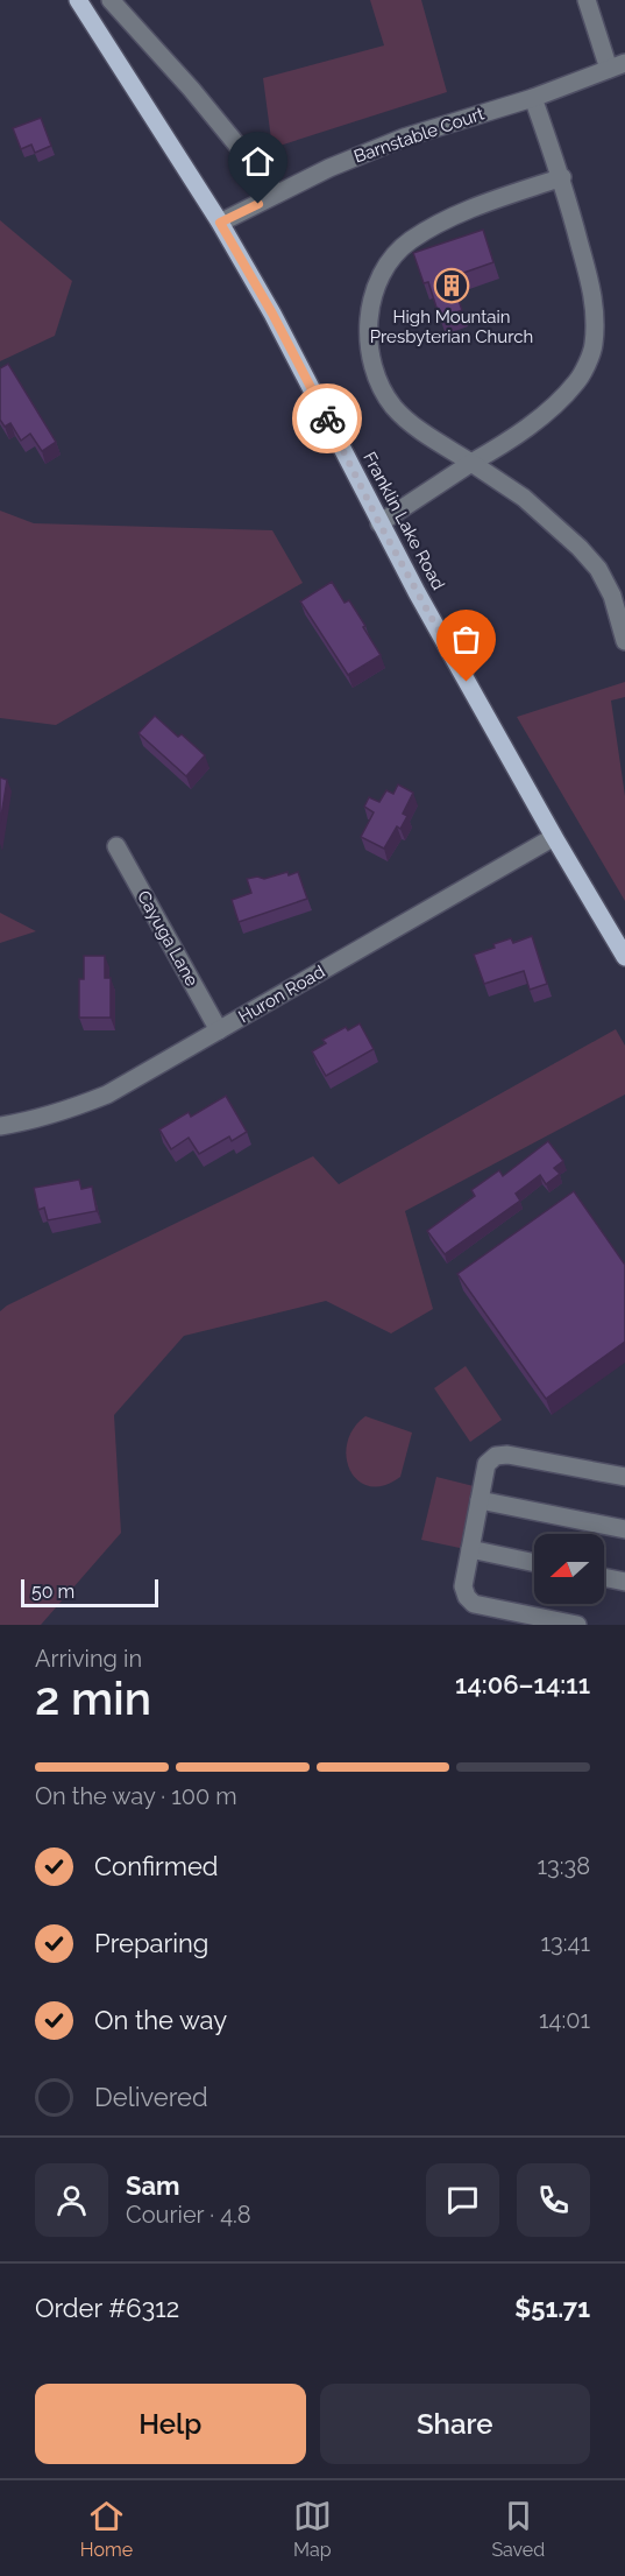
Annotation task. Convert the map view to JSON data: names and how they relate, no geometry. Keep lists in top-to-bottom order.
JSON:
{
  "streets": {
    "main road": ["Franklin Lake Road"],
    "street": ["Barnstable Court", "Cayuga Lane", "Huron Road"]
  },
  "crossings": [
    ["Barnstable Court", "Franklin Lake Road"],
    ["Franklin Lake Road", "Huron Road"],
    ["Cayuga Lane", "Huron Road"]
  ],
  "places": {
    "building": ["High Mountain Presbyterian Church"]
  },
  "scale_bar": "50 m",
  "north": "left",
  "page": {
    "scale": "50 m",
    "heading": ["2 min", "Arriving in", "14:06–14:11"],
    "panel": [
      "Sam",
      "Courier · 4.8",
      "Order #6312",
      "$51.71"
    ],
    "bar": "On the way · 100 m",
    "list": [
      ["Confirmed", "13:38"],
      ["Preparing", "13:41"],
      ["On the way", "14:01"],
      "Delivered"
    ],
    "buttons": ["Help", "Share"],
    "tabs": ["Home", "Map", "Saved"]
  }
}
